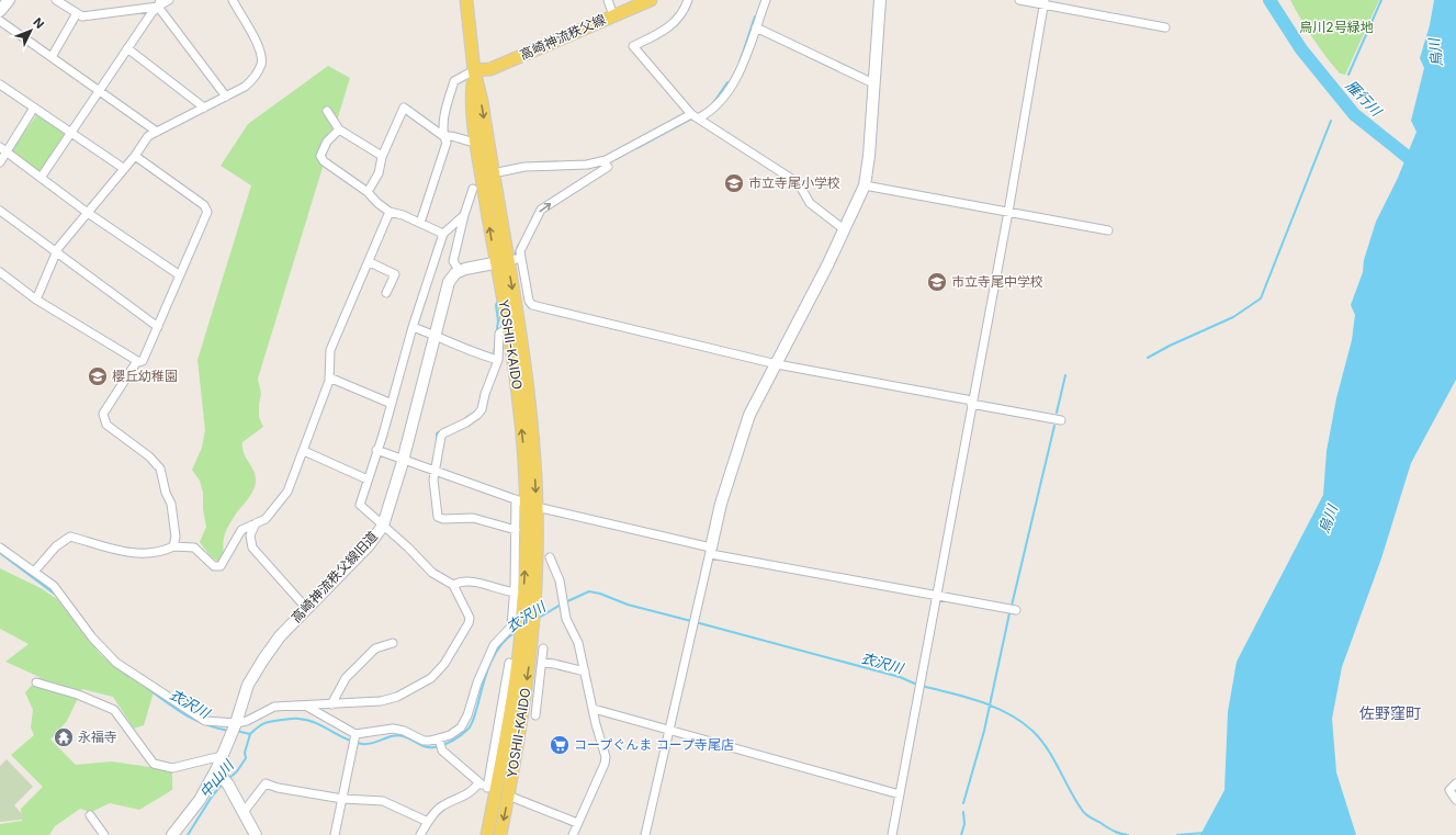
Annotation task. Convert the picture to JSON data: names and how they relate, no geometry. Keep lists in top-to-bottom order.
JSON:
{
  "streets": {
    "main road": ["高崎神流秩父線", "YOSHII-KAIDO"],
    "street": ["高崎神流秩父線旧道"]
  },
  "crossings": [
    ["高崎神流秩父線", "YOSHII-KAIDO"]
  ],
  "districts": ["佐野窪町"],
  "water": [
    "烏川",
    "雁行川",
    "衣沢川",
    "中山川"
  ],
  "parks": ["烏川2号緑地"],
  "places": {
    "school or university": ["市立寺尾小学校", "市立寺尾中学校", "櫻丘幼稚園"],
    "temple": ["永福寺"],
    "supermarket": ["コープぐんま コープ寺尾店"]
  },
  "north": "top right"
}
